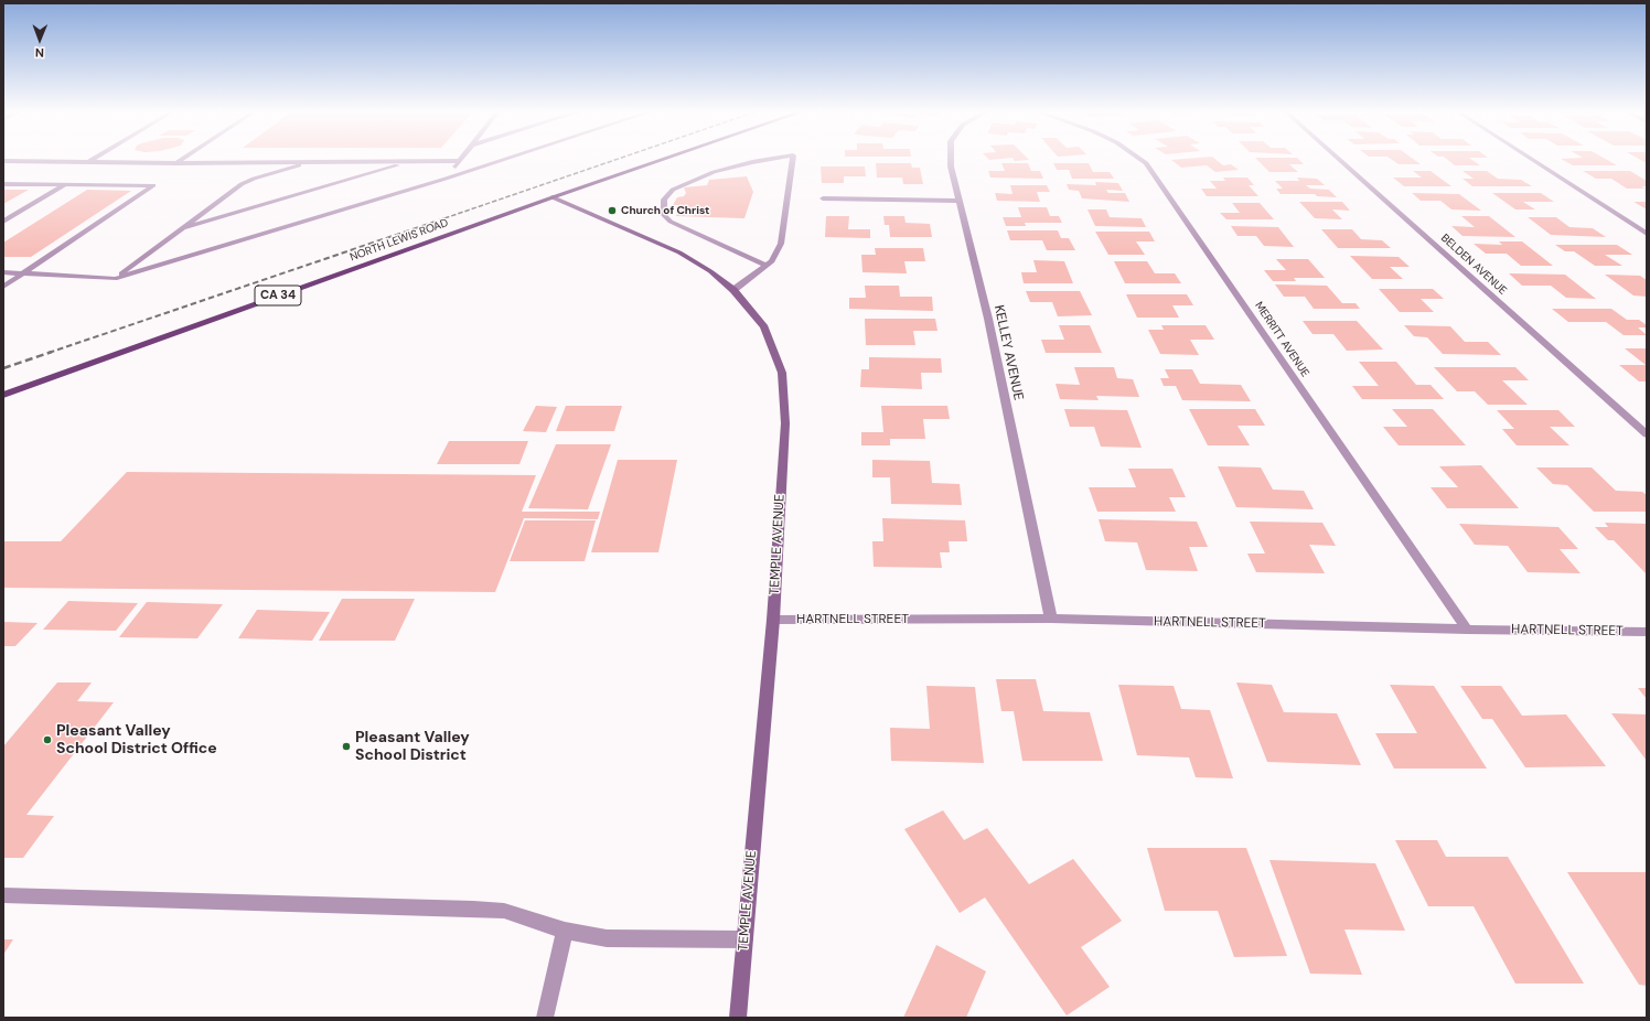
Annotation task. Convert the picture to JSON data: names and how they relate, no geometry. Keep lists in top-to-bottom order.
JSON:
{
  "streets": {
    "main road": ["NORTH LEWIS ROAD", "CA 34", "TEMPLE AVENUE"],
    "street": [
      "BELDEN AVENUE",
      "MERRITT AVENUE",
      "KELLEY AVENUE",
      "HARTNELL STREET"
    ]
  },
  "crossings": [
    ["NORTH LEWIS ROAD", "TEMPLE AVENUE"],
    ["MERRITT AVENUE", "HARTNELL STREET"],
    ["KELLEY AVENUE", "HARTNELL STREET"],
    ["TEMPLE AVENUE", "HARTNELL STREET"]
  ],
  "places": ["Church of Christ", "Pleasant Valley School District Office", "Pleasant Valley School District"],
  "north": "bottom"
}
